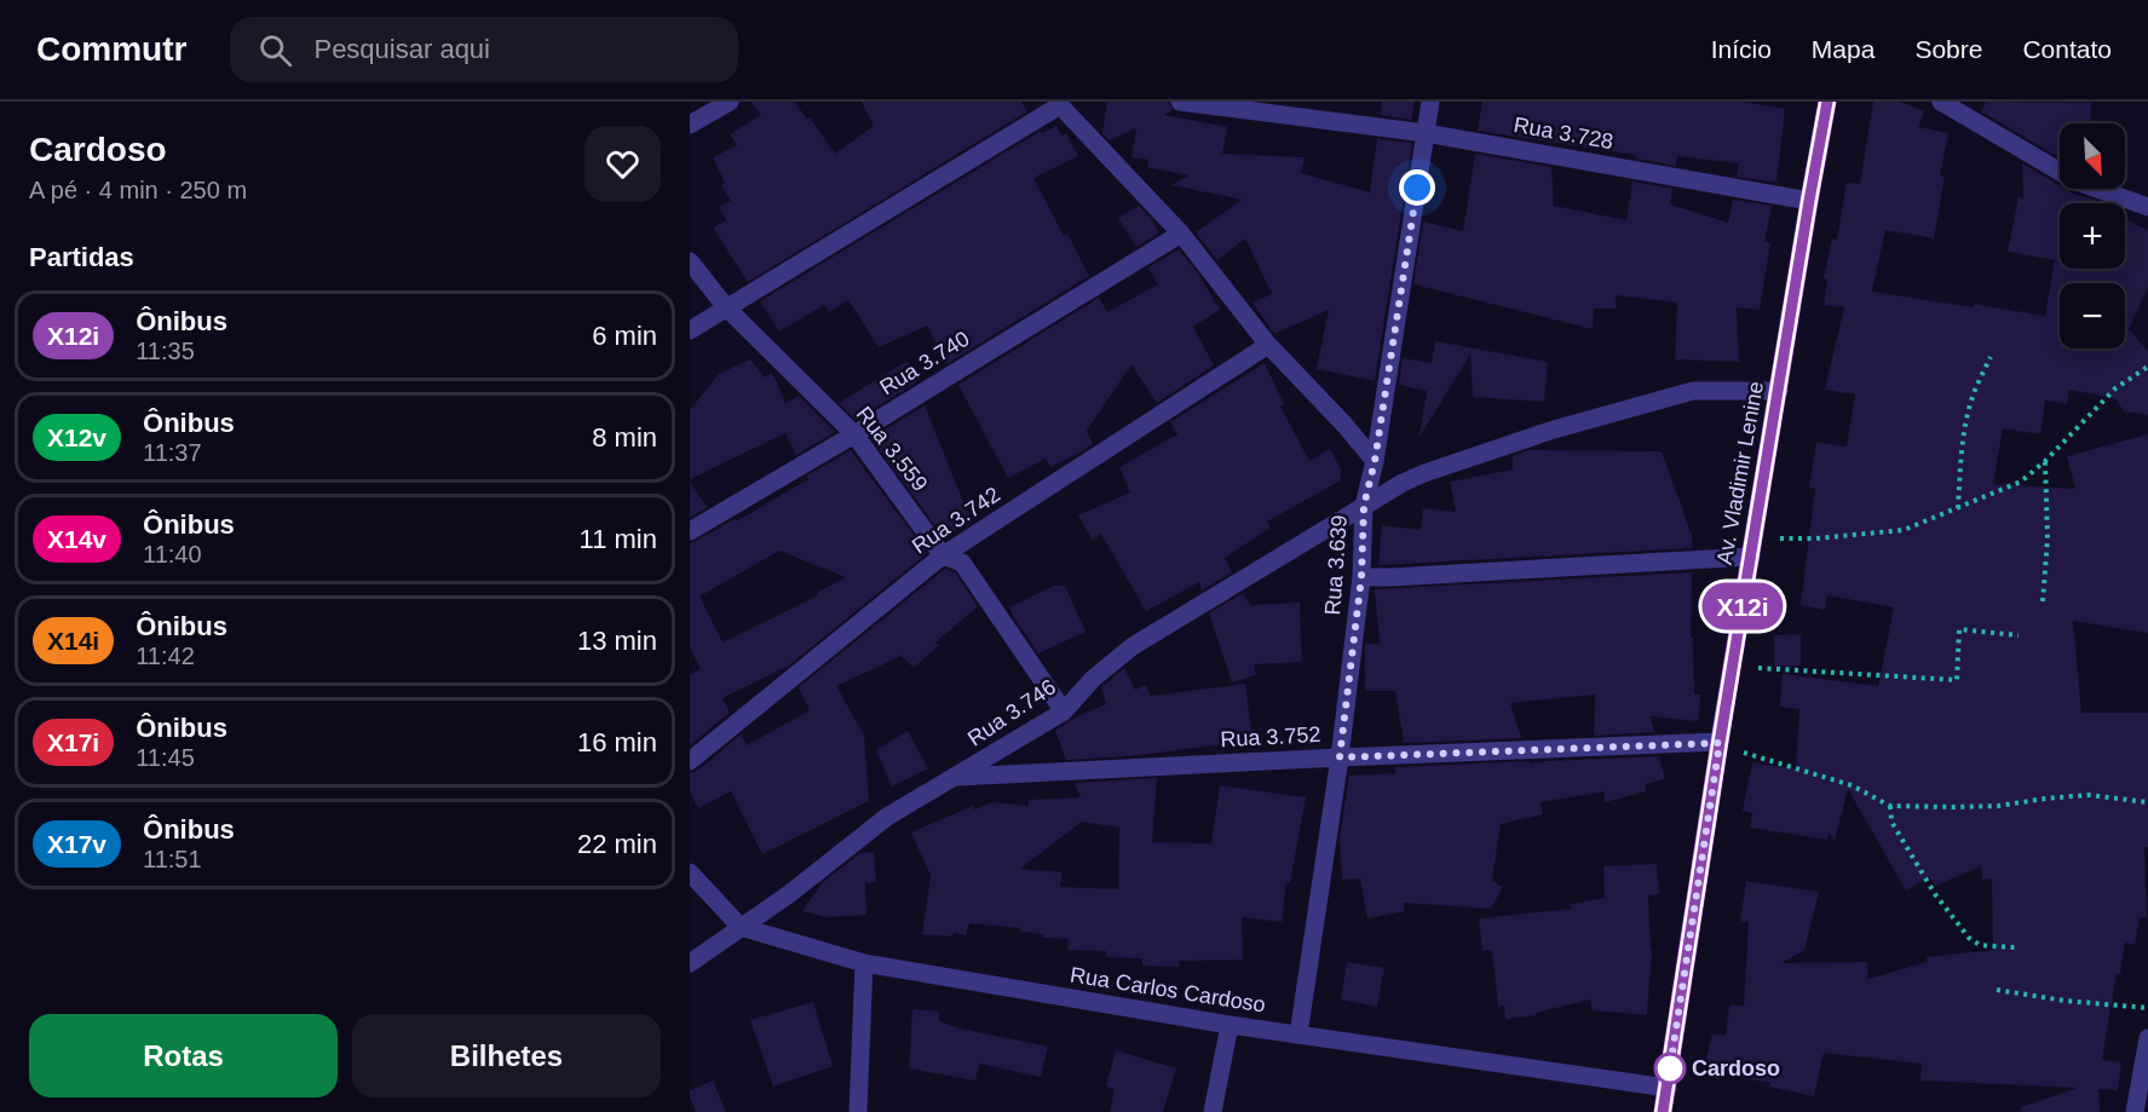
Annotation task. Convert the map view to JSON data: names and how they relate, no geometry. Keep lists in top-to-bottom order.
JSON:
{
  "streets": {
    "main road": ["Av. Vladimir Lenine"],
    "street": [
      "Rua 3.728",
      "Rua 3.740",
      "Rua 3.559",
      "Rua 3.742",
      "Rua 3.639",
      "Rua 3.746",
      "Rua 3.752",
      "Rua Carlos Cardoso"
    ]
  },
  "crossings": [
    ["Rua 3.728", "Av. Vladimir Lenine"],
    ["Rua 3.728", "Rua 3.639"],
    ["Rua 3.740", "Rua 3.559"],
    ["Rua 3.559", "Rua 3.742"],
    ["Rua 3.559", "Rua 3.746"],
    ["Av. Vladimir Lenine", "Rua 3.746"],
    ["Av. Vladimir Lenine", "Rua 3.752"],
    ["Av. Vladimir Lenine", "Rua Carlos Cardoso"],
    ["Rua 3.639", "Rua 3.746"],
    ["Rua 3.639", "Rua 3.752"],
    ["Rua 3.639", "Rua Carlos Cardoso"],
    ["Rua 3.746", "Rua 3.752"],
    ["Rua 3.746", "Rua Carlos Cardoso"]
  ],
  "places": ["Cardoso"],
  "lines": ["bus line X12i"],
  "north": "bottom right",
  "page": {
    "header": "Commutr",
    "search": "Pesquisar aqui",
    "nav": [
      "Início",
      "Mapa",
      "Sobre",
      "Contato"
    ],
    "heading": [
      ["Cardoso", "A pé · 4 min · 250 m"],
      "Partidas"
    ],
    "on_map": "X12i",
    "map_buttons": ["+", "−"],
    "list": [
      {
        "mark": "X12i",
        "name": "Ônibus",
        "note": "11:35",
        "value": "6 min"
      },
      {
        "mark": "X12v",
        "name": "Ônibus",
        "note": "11:37",
        "value": "8 min"
      },
      {
        "mark": "X14v",
        "name": "Ônibus",
        "note": "11:40",
        "value": "11 min"
      },
      {
        "mark": "X14i",
        "name": "Ônibus",
        "note": "11:42",
        "value": "13 min"
      },
      {
        "mark": "X17i",
        "name": "Ônibus",
        "note": "11:45",
        "value": "16 min"
      },
      {
        "mark": "X17v",
        "name": "Ônibus",
        "note": "11:51",
        "value": "22 min"
      }
    ],
    "buttons": ["Rotas", "Bilhetes"]
  }
}
